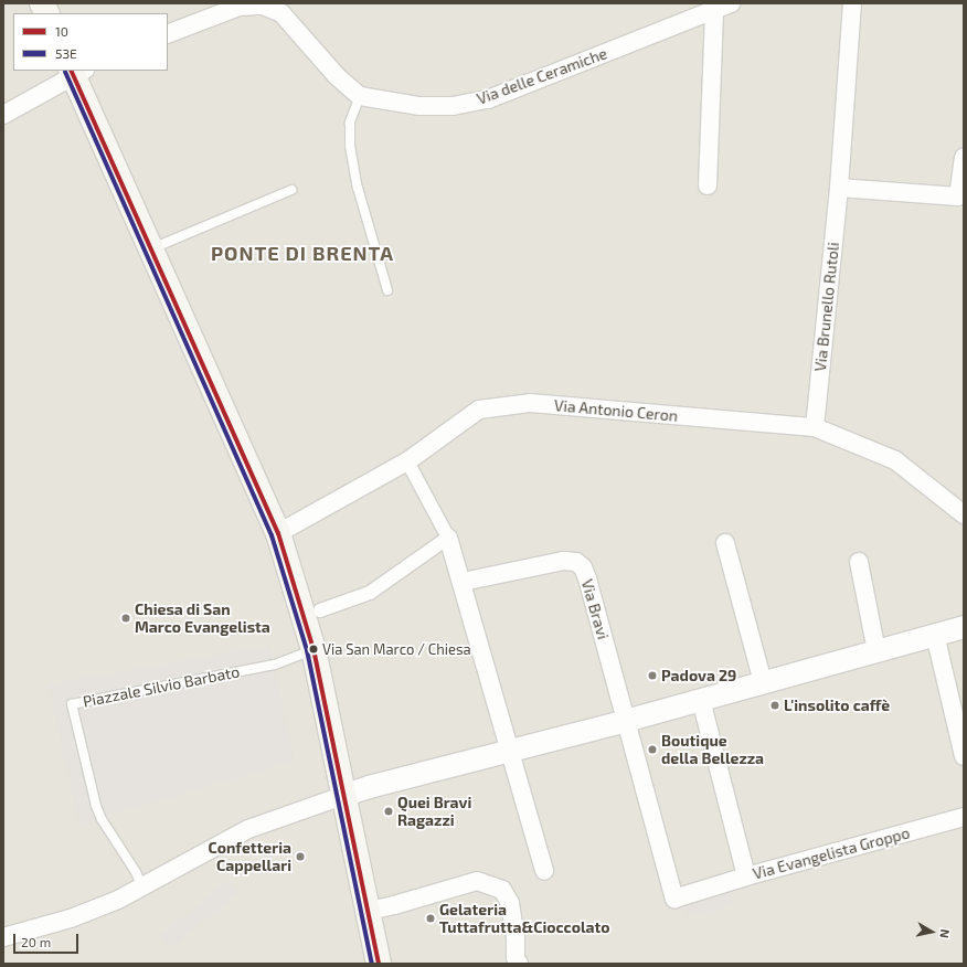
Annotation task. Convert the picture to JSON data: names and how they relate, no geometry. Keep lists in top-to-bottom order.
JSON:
{
  "streets": {
    "street": [
      "Via delle Ceramiche",
      "Via Brunello Rutoli",
      "Via Antonio Ceron",
      "Via Bravi",
      "Via Evangelista Groppo"
    ],
    "lane": ["Piazzale Silvio Barbato"]
  },
  "crossings": [
    ["Via Brunello Rutoli", "Via Antonio Ceron"],
    ["Via Bravi", "Via Evangelista Groppo"]
  ],
  "districts": ["PONTE DI BRENTA"],
  "places": [
    "Chiesa di San Marco Evangelista",
    "Via San Marco / Chiesa",
    "Padova 29",
    "L'insolito caffè",
    "Boutique della Bellezza",
    "Quei Bravi Ragazzi",
    "Confetteria Cappellari",
    "Gelateria Tuttafrutta&Cioccolato"
  ],
  "lines": ["transit line 10", "transit line 53E"],
  "legend": ["10", "53E"],
  "scale_bar": "20 m",
  "north": "right"
}
